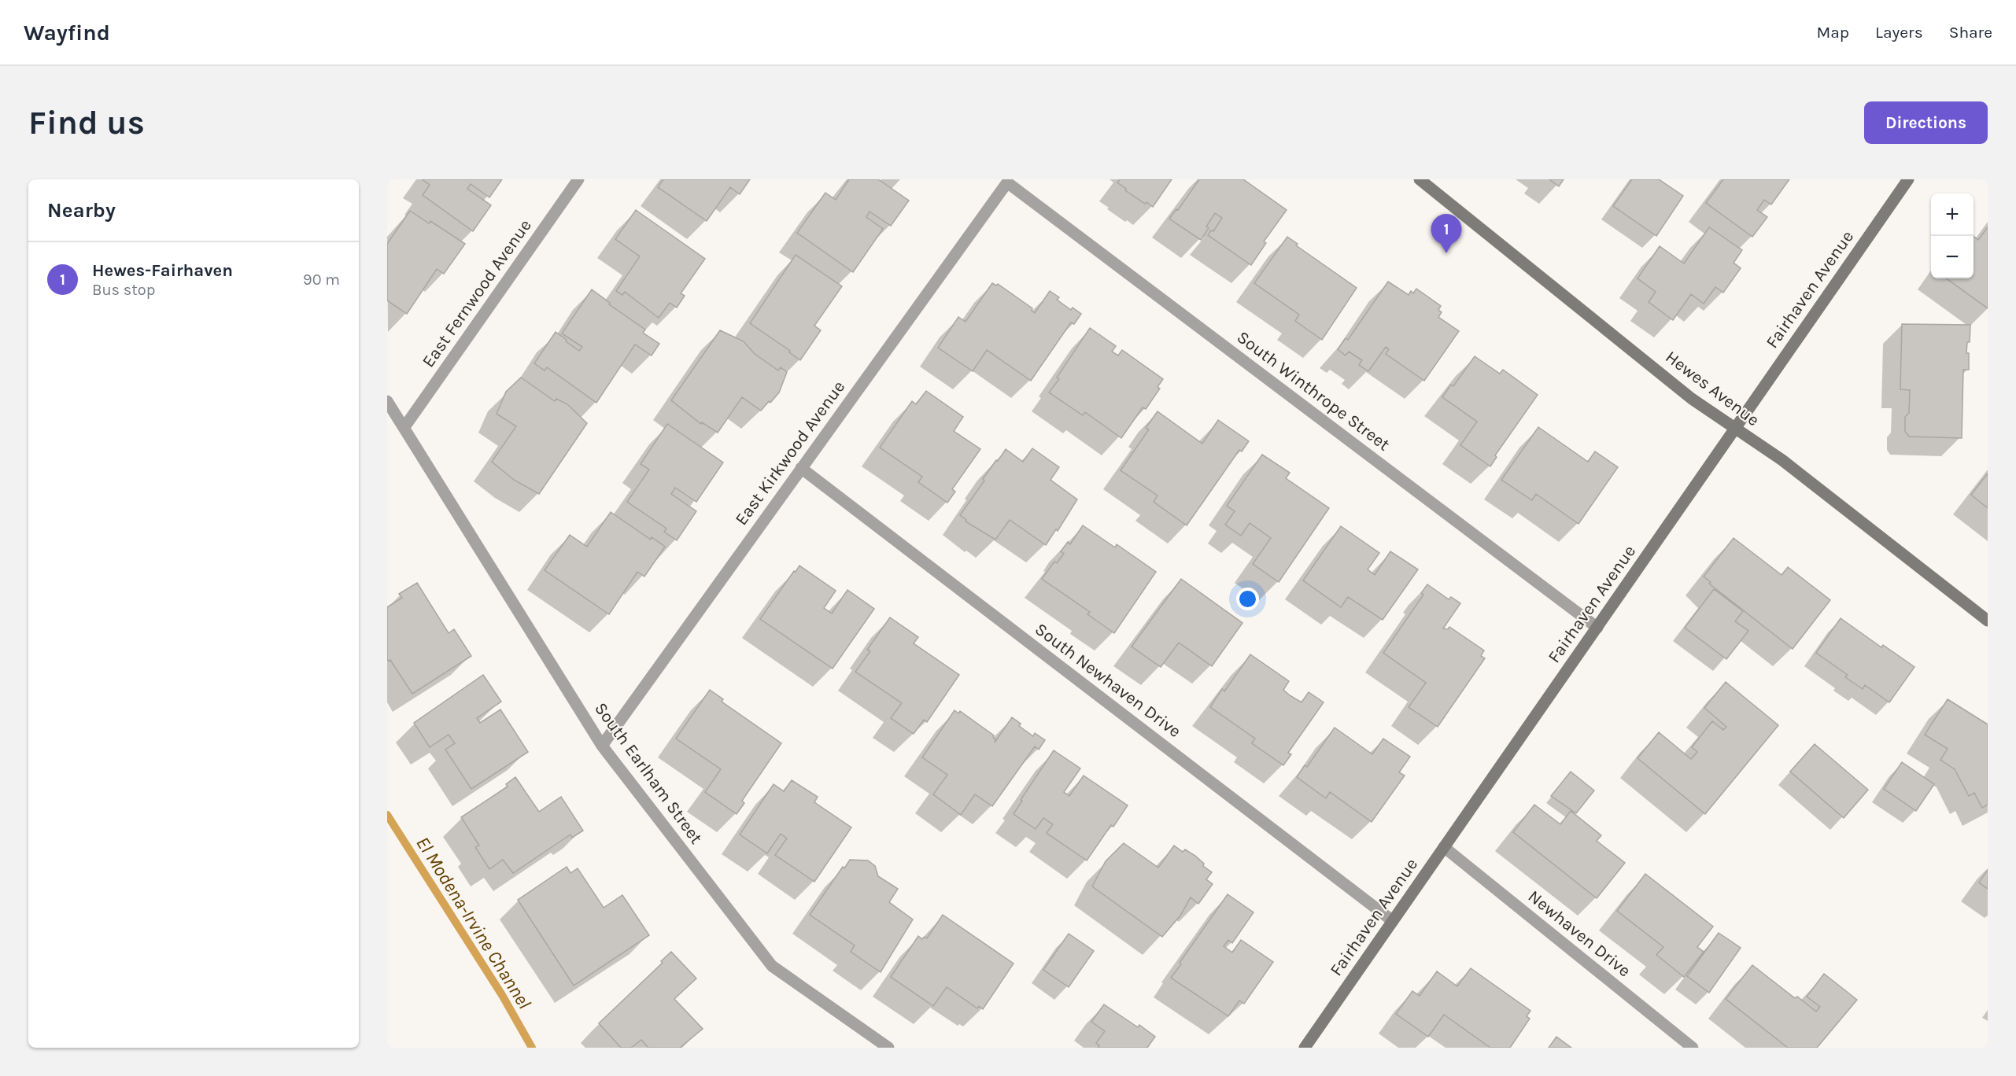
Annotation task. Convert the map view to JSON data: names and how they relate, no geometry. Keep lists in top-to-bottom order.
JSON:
{
  "streets": {
    "main road": ["Fairhaven Avenue", "Hewes Avenue"],
    "street": [
      "East Fernwood Avenue",
      "South Winthrope Street",
      "East Kirkwood Avenue",
      "South Newhaven Drive",
      "South Earlham Street",
      "Newhaven Drive"
    ]
  },
  "crossings": [
    ["Fairhaven Avenue", "Hewes Avenue"],
    ["Fairhaven Avenue", "South Winthrope Street"],
    ["Fairhaven Avenue", "South Newhaven Drive"],
    ["Fairhaven Avenue", "Newhaven Drive"],
    ["East Fernwood Avenue", "South Earlham Street"],
    ["South Winthrope Street", "East Kirkwood Avenue"],
    ["East Kirkwood Avenue", "South Newhaven Drive"],
    ["East Kirkwood Avenue", "South Earlham Street"]
  ],
  "water": ["El Modena-Irvine Channel"],
  "page": {
    "header": "Wayfind",
    "nav": ["Map", "Layers", "Share"],
    "buttons": "Directions",
    "title": "Find us",
    "heading": "Nearby",
    "map_buttons": ["+", "−"],
    "pins": "1",
    "list": [
      {
        "mark": "1",
        "name": "Hewes-Fairhaven",
        "note": "Bus stop",
        "value": "90 m"
      }
    ]
  }
}
